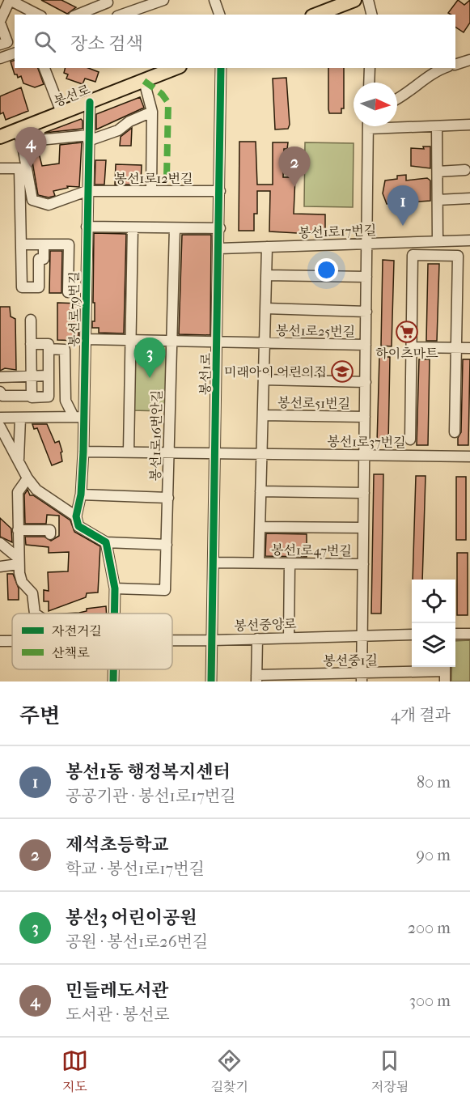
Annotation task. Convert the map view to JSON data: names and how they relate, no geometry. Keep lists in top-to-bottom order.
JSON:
{
  "streets": {
    "main road": ["봉선로"],
    "street": [
      "봉선1로12번길",
      "봉선1로17번길",
      "봉선로79번길",
      "봉선1로25번길",
      "봉선1로",
      "봉선로51번길",
      "봉선1로16번안길",
      "봉선1로37번길",
      "봉선1로47번길",
      "봉선중앙로",
      "봉선중1길"
    ]
  },
  "crossings": [
    ["봉선로", "봉선로79번길"],
    ["봉선1로12번길", "봉선로79번길"],
    ["봉선1로12번길", "봉선1로"],
    ["봉선1로17번길", "봉선1로"],
    ["봉선1로17번길", "봉선로51번길"],
    ["봉선로79번길", "봉선1로25번길"],
    ["봉선로79번길", "봉선1로16번안길"],
    ["봉선로79번길", "봉선1로37번길"],
    ["봉선1로25번길", "봉선1로"],
    ["봉선1로25번길", "봉선로51번길"],
    ["봉선1로25번길", "봉선1로16번안길"],
    ["봉선1로", "봉선1로37번길"],
    ["봉선1로", "봉선1로47번길"],
    ["봉선1로", "봉선중앙로"],
    ["봉선로51번길", "봉선1로37번길"],
    ["봉선로51번길", "봉선1로47번길"],
    ["봉선로51번길", "봉선중앙로"],
    ["봉선로51번길", "봉선중1길"],
    ["봉선1로16번안길", "봉선1로37번길"]
  ],
  "places": {
    "supermarket": ["하이츠마트"],
    "school or university": ["미래아이 어린이집"]
  },
  "legend": ["자전거길", "산책로"],
  "north": "right",
  "page": {
    "search": "장소 검색",
    "pins": [
      "4",
      "2",
      "1",
      "3"
    ],
    "heading": ["주변", "4개 결과"],
    "list": [
      {
        "mark": "1",
        "name": "봉선1동 행정복지센터",
        "note": "공공기관 · 봉선1로17번길",
        "value": "80 m"
      },
      {
        "mark": "2",
        "name": "제석초등학교",
        "note": "학교 · 봉선1로17번길",
        "value": "90 m"
      },
      {
        "mark": "3",
        "name": "봉선3 어린이공원",
        "note": "공원 · 봉선1로26번길",
        "value": "200 m"
      },
      {
        "mark": "4",
        "name": "민들레도서관",
        "note": "도서관 · 봉선로",
        "value": "300 m"
      }
    ],
    "nav": ["지도", "길찾기", "저장됨"]
  }
}
